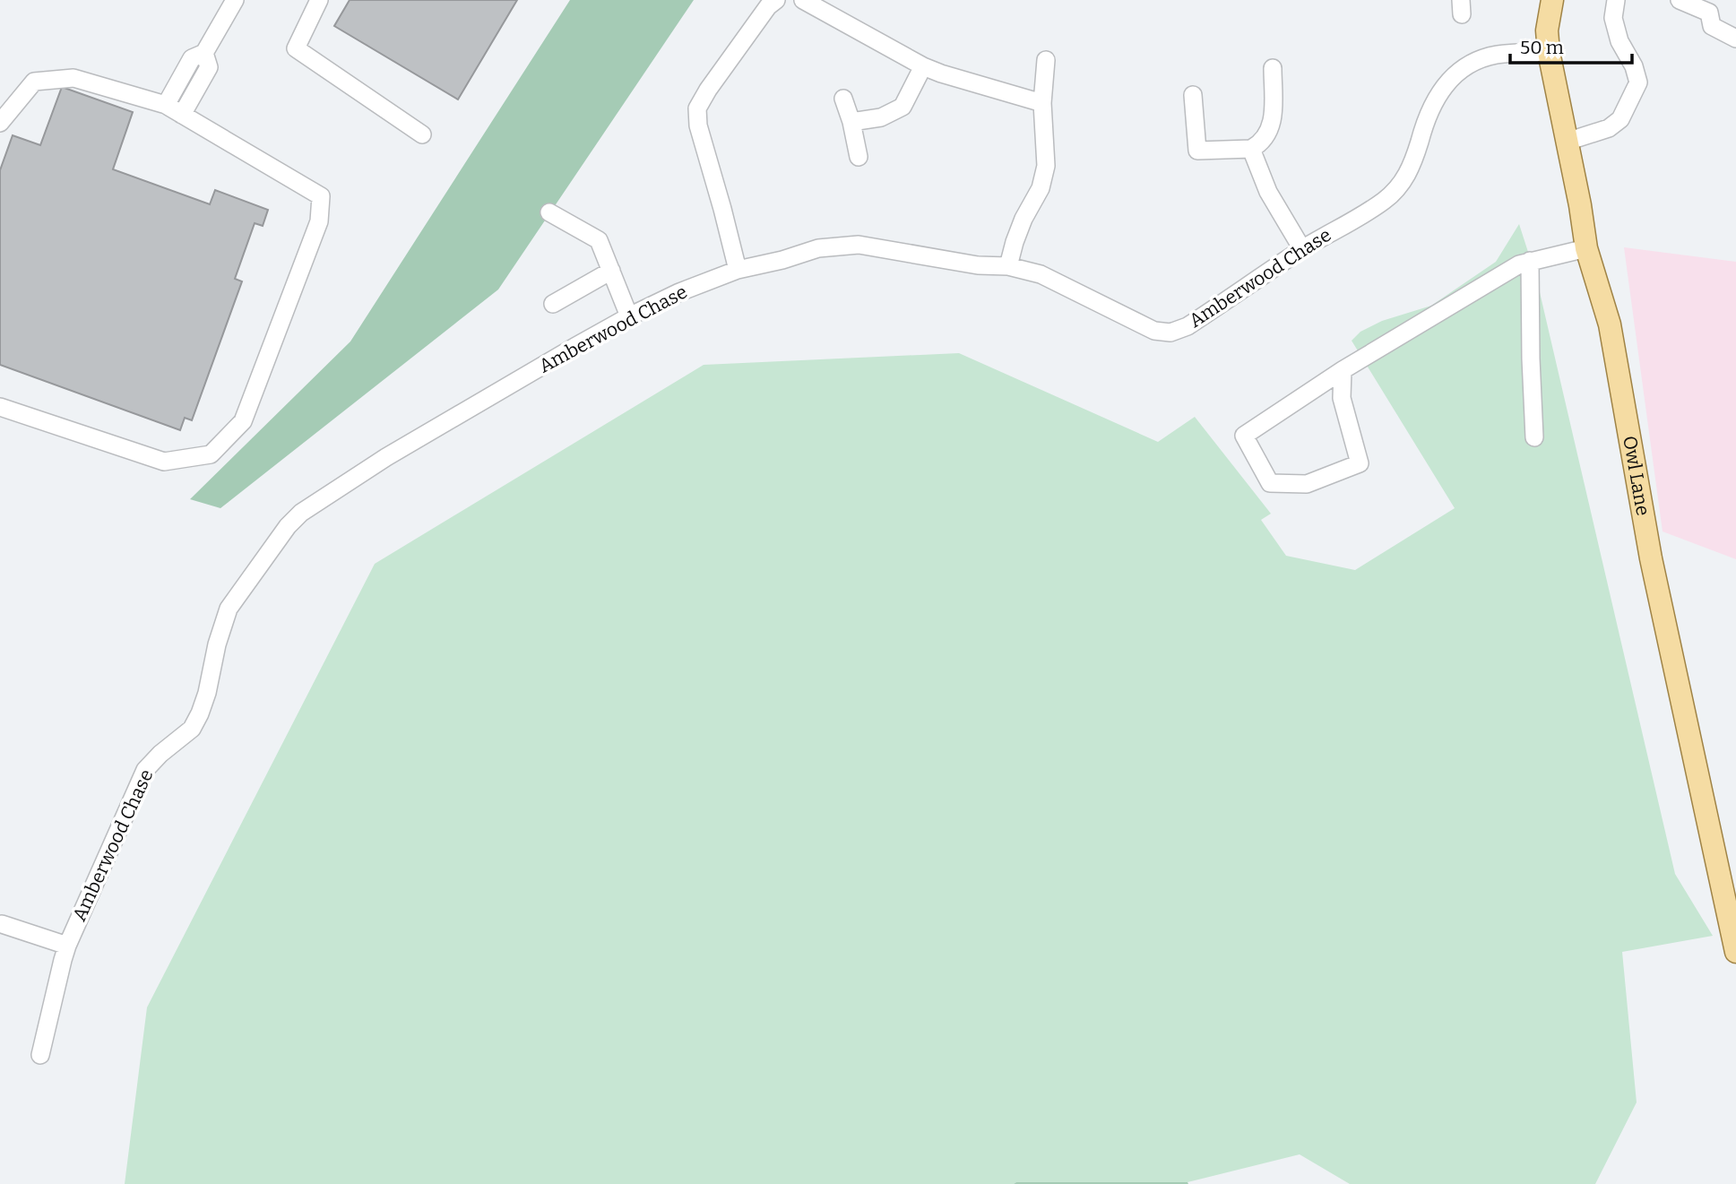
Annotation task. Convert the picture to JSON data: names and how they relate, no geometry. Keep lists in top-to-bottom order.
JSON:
{
  "streets": {
    "main road": ["Owl Lane"],
    "street": ["Amberwood Chase"]
  },
  "crossings": [
    ["Amberwood Chase", "Owl Lane"]
  ],
  "scale_bar": "50 m"
}
